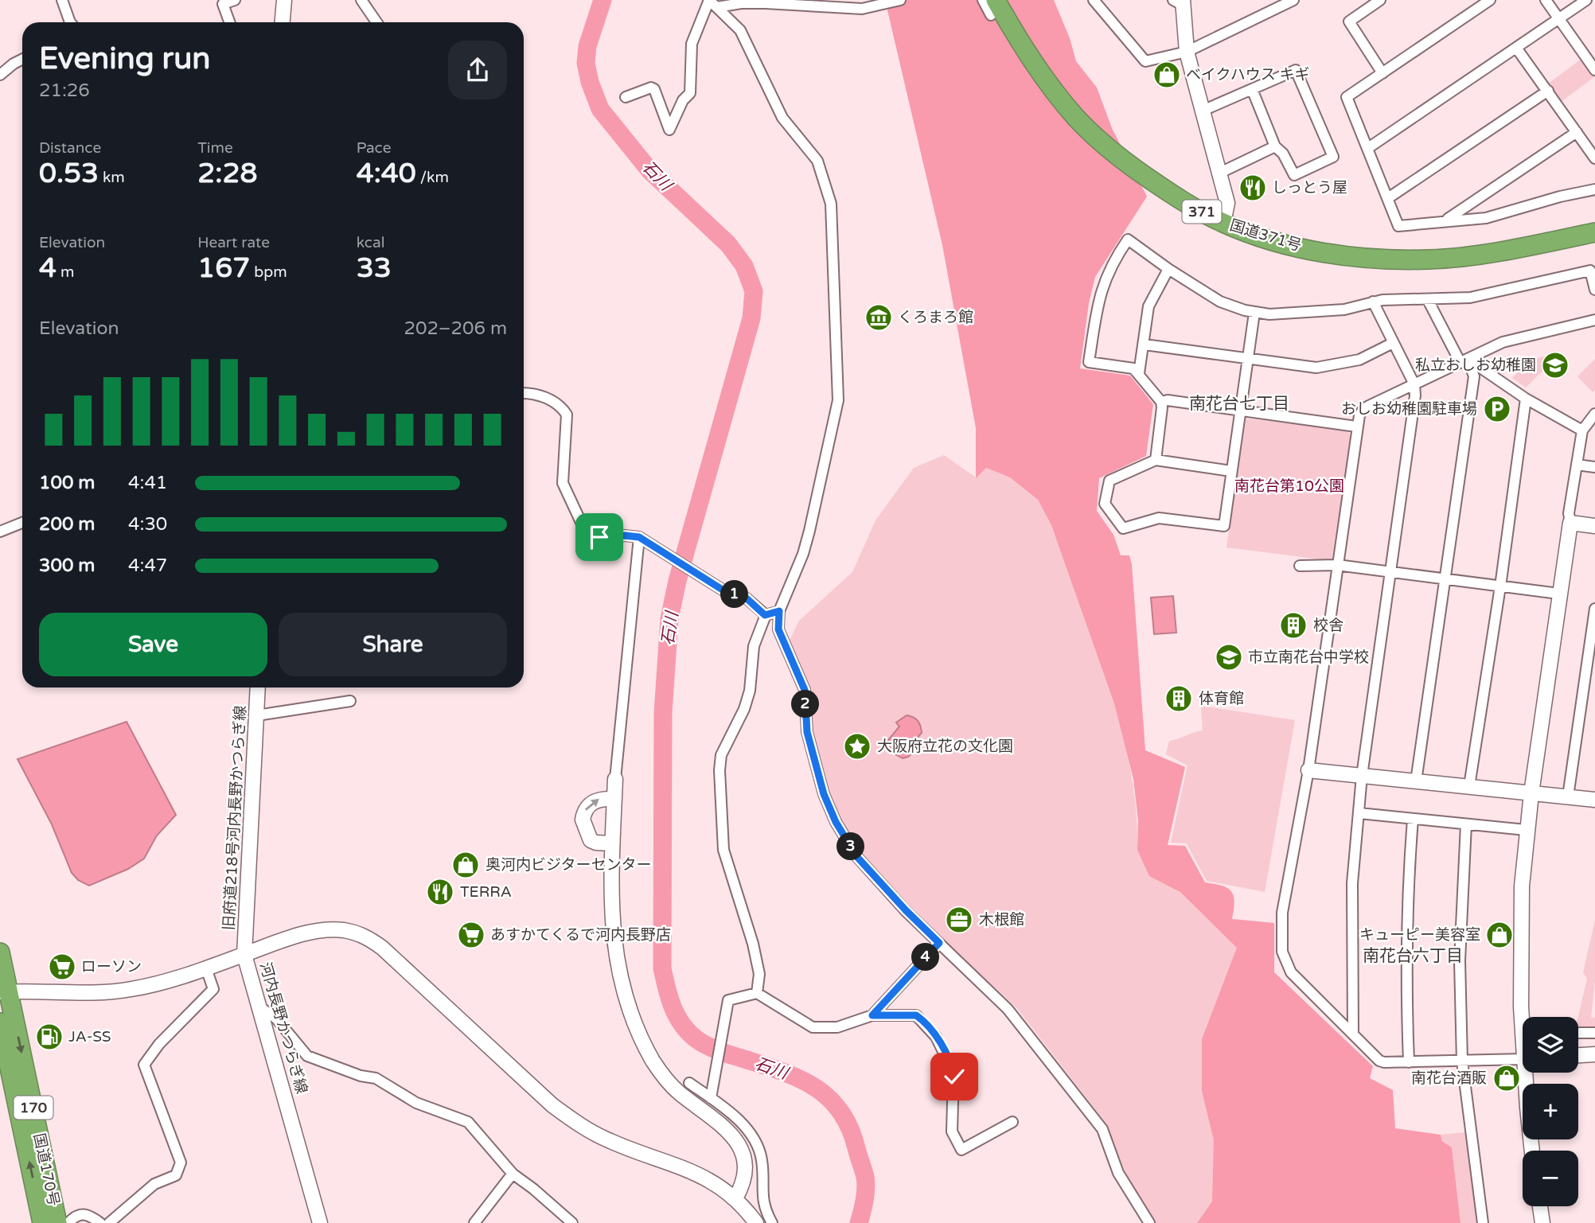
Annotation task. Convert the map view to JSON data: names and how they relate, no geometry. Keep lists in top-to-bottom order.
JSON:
{
  "streets": {
    "highway": [
      "371",
      "国道371号",
      "170",
      "国道170号"
    ],
    "street": ["旧府道218号河内長野かつらぎ線", "河内長野かつらぎ線"]
  },
  "crossings": [
    ["371", "国道371号"],
    ["旧府道218号河内長野かつらぎ線", "河内長野かつらぎ線"],
    ["河内長野かつらぎ線", "国道170号"]
  ],
  "districts": ["南花台七丁目", "南花台六丁目"],
  "water": ["石川"],
  "parks": ["南花台第10公園"],
  "places": {
    "shop": [
      "ベイクハウス キギ",
      "奥河内ビジターセンター",
      "キューピー美容室",
      "南花台酒販"
    ],
    "restaurant": ["しっとう屋", "TERRA"],
    "museum": ["くろまろ館"],
    "school or university": ["私立おしお幼稚園", "市立南花台中学校"],
    "parking": ["おしお幼稚園駐車場"],
    "building": ["校舎", "体育館"],
    "place": ["大阪府立花の文化園"],
    "office": ["木根館"],
    "supermarket": ["あすかてくるで河内長野店", "ローソン"],
    "fuel station": ["JA-SS"]
  },
  "page": {
    "heading": ["Evening run", "21:26"],
    "stats": [
      ["Distance", "0.53 km"],
      ["Time", "2:28"],
      ["Pace", "4:40 /km"],
      ["Elevation", "4 m"],
      ["Heart rate", "167 bpm"],
      ["kcal", "33"]
    ],
    "chart": ["Elevation", "202–206 m"],
    "list": [
      {
        "name": "100 m",
        "note": "4:41"
      },
      {
        "name": "200 m",
        "note": "4:30"
      },
      {
        "name": "300 m",
        "note": "4:47"
      }
    ],
    "pins": [
      "1",
      "2",
      "3",
      "4"
    ],
    "buttons": ["Save", "Share"],
    "map_buttons": ["+", "−"]
  }
}
